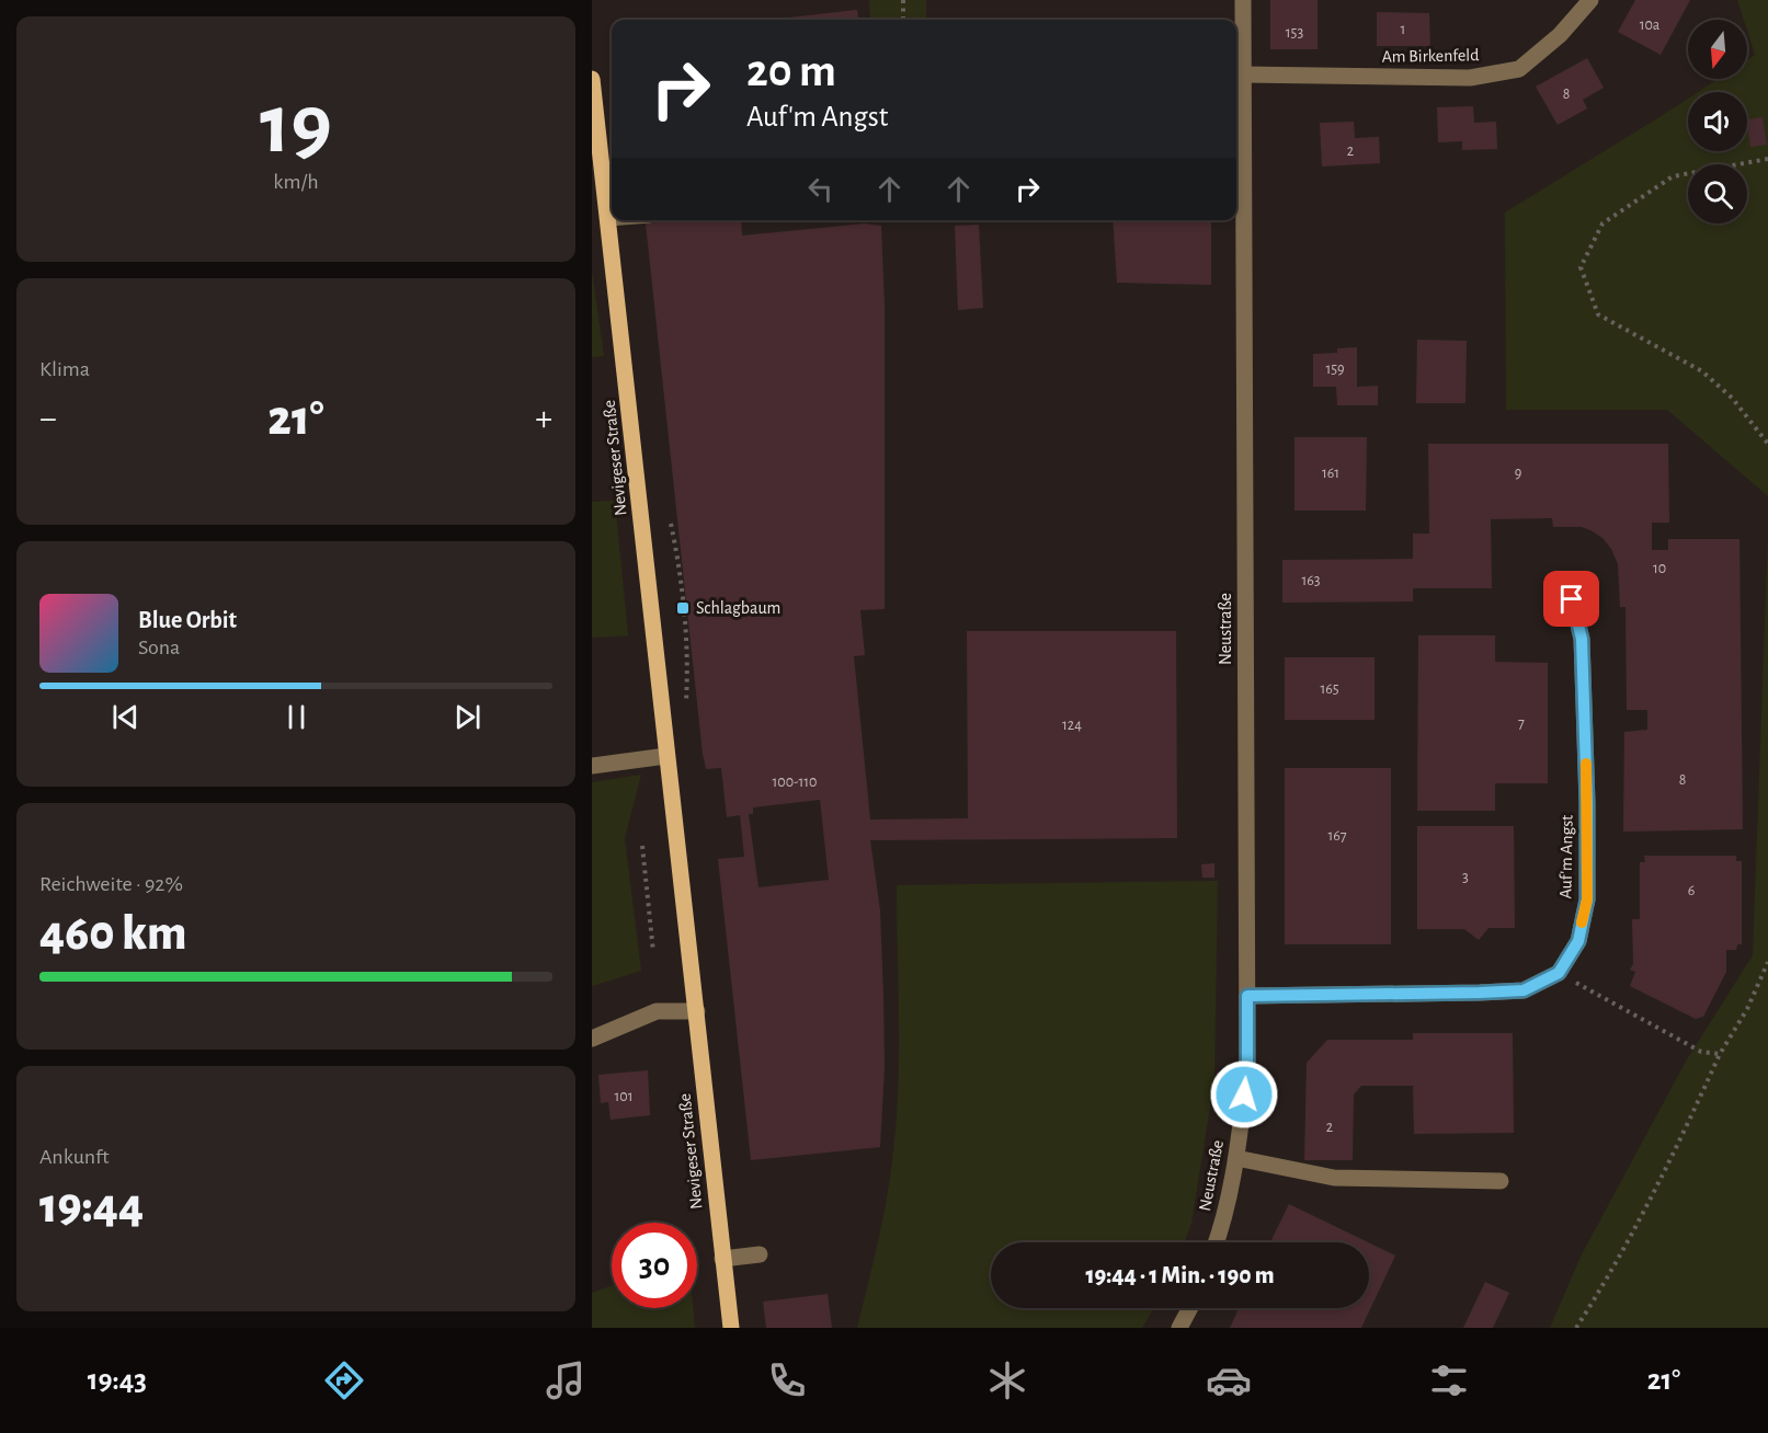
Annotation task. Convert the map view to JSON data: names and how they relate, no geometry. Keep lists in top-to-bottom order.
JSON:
{
  "streets": {
    "main road": ["Nevigeser Straße"],
    "street": ["Am Birkenfeld", "Neustraße", "Auf'm Angst"]
  },
  "crossings": [
    ["Am Birkenfeld", "Neustraße"]
  ],
  "places": {
    "transit": ["Schlagbaum"]
  },
  "house_numbers": [
    "10a",
    "1",
    "153",
    "8",
    "2",
    "159",
    "161",
    "9",
    "10",
    "163",
    "165",
    "7",
    "124",
    "8",
    "100-110",
    "167",
    "3",
    "6",
    "101",
    "2"
  ],
  "north": "bottom",
  "page": {
    "tile": [
      ["19", "km/h"],
      "Klima",
      ["Reichweite · 92%", "460 km"],
      ["Ankunft", "19:44"]
    ],
    "turn": ["20 m", "Auf'm Angst"],
    "heat": ["−", "21°", "+"],
    "song": ["Blue Orbit", "Sona"],
    "limit": "30",
    "trip": "19:44 · 1 Min. · 190 m",
    "tabs": ["19:43", "21°"]
  }
}
